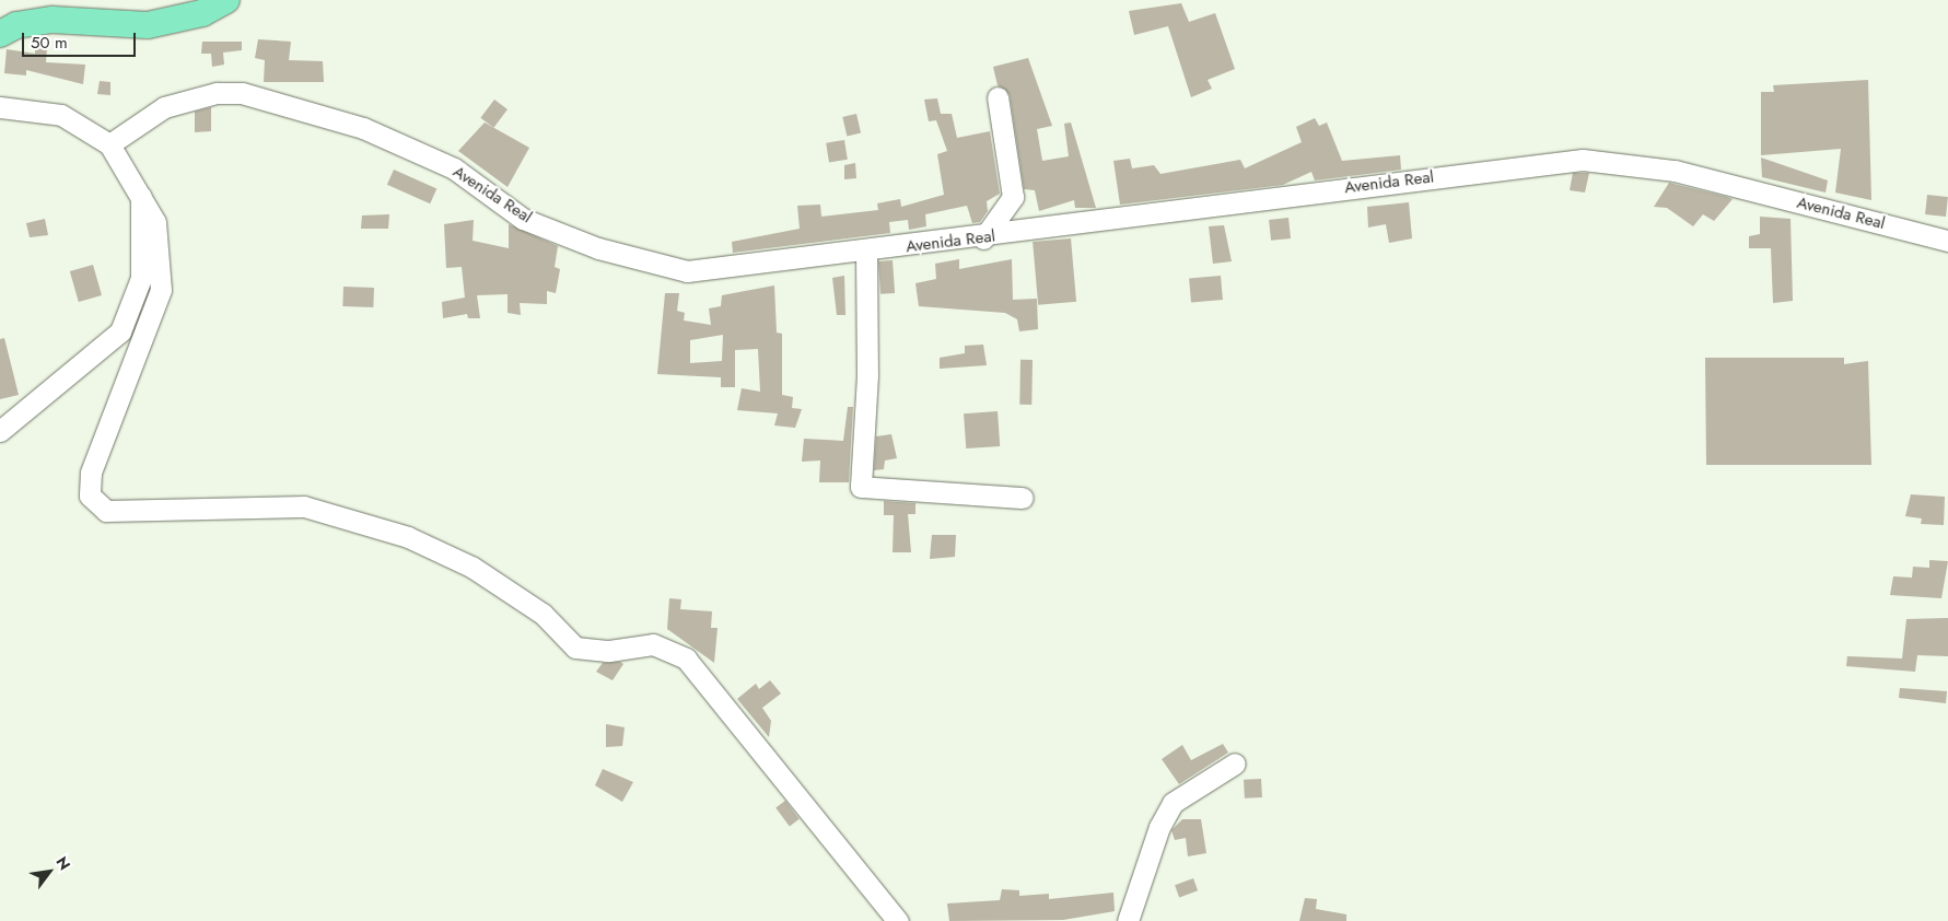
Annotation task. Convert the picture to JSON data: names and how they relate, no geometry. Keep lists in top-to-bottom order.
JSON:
{
  "streets": {
    "street": ["Avenida Real"]
  },
  "scale_bar": "50 m",
  "north": "top right"
}
